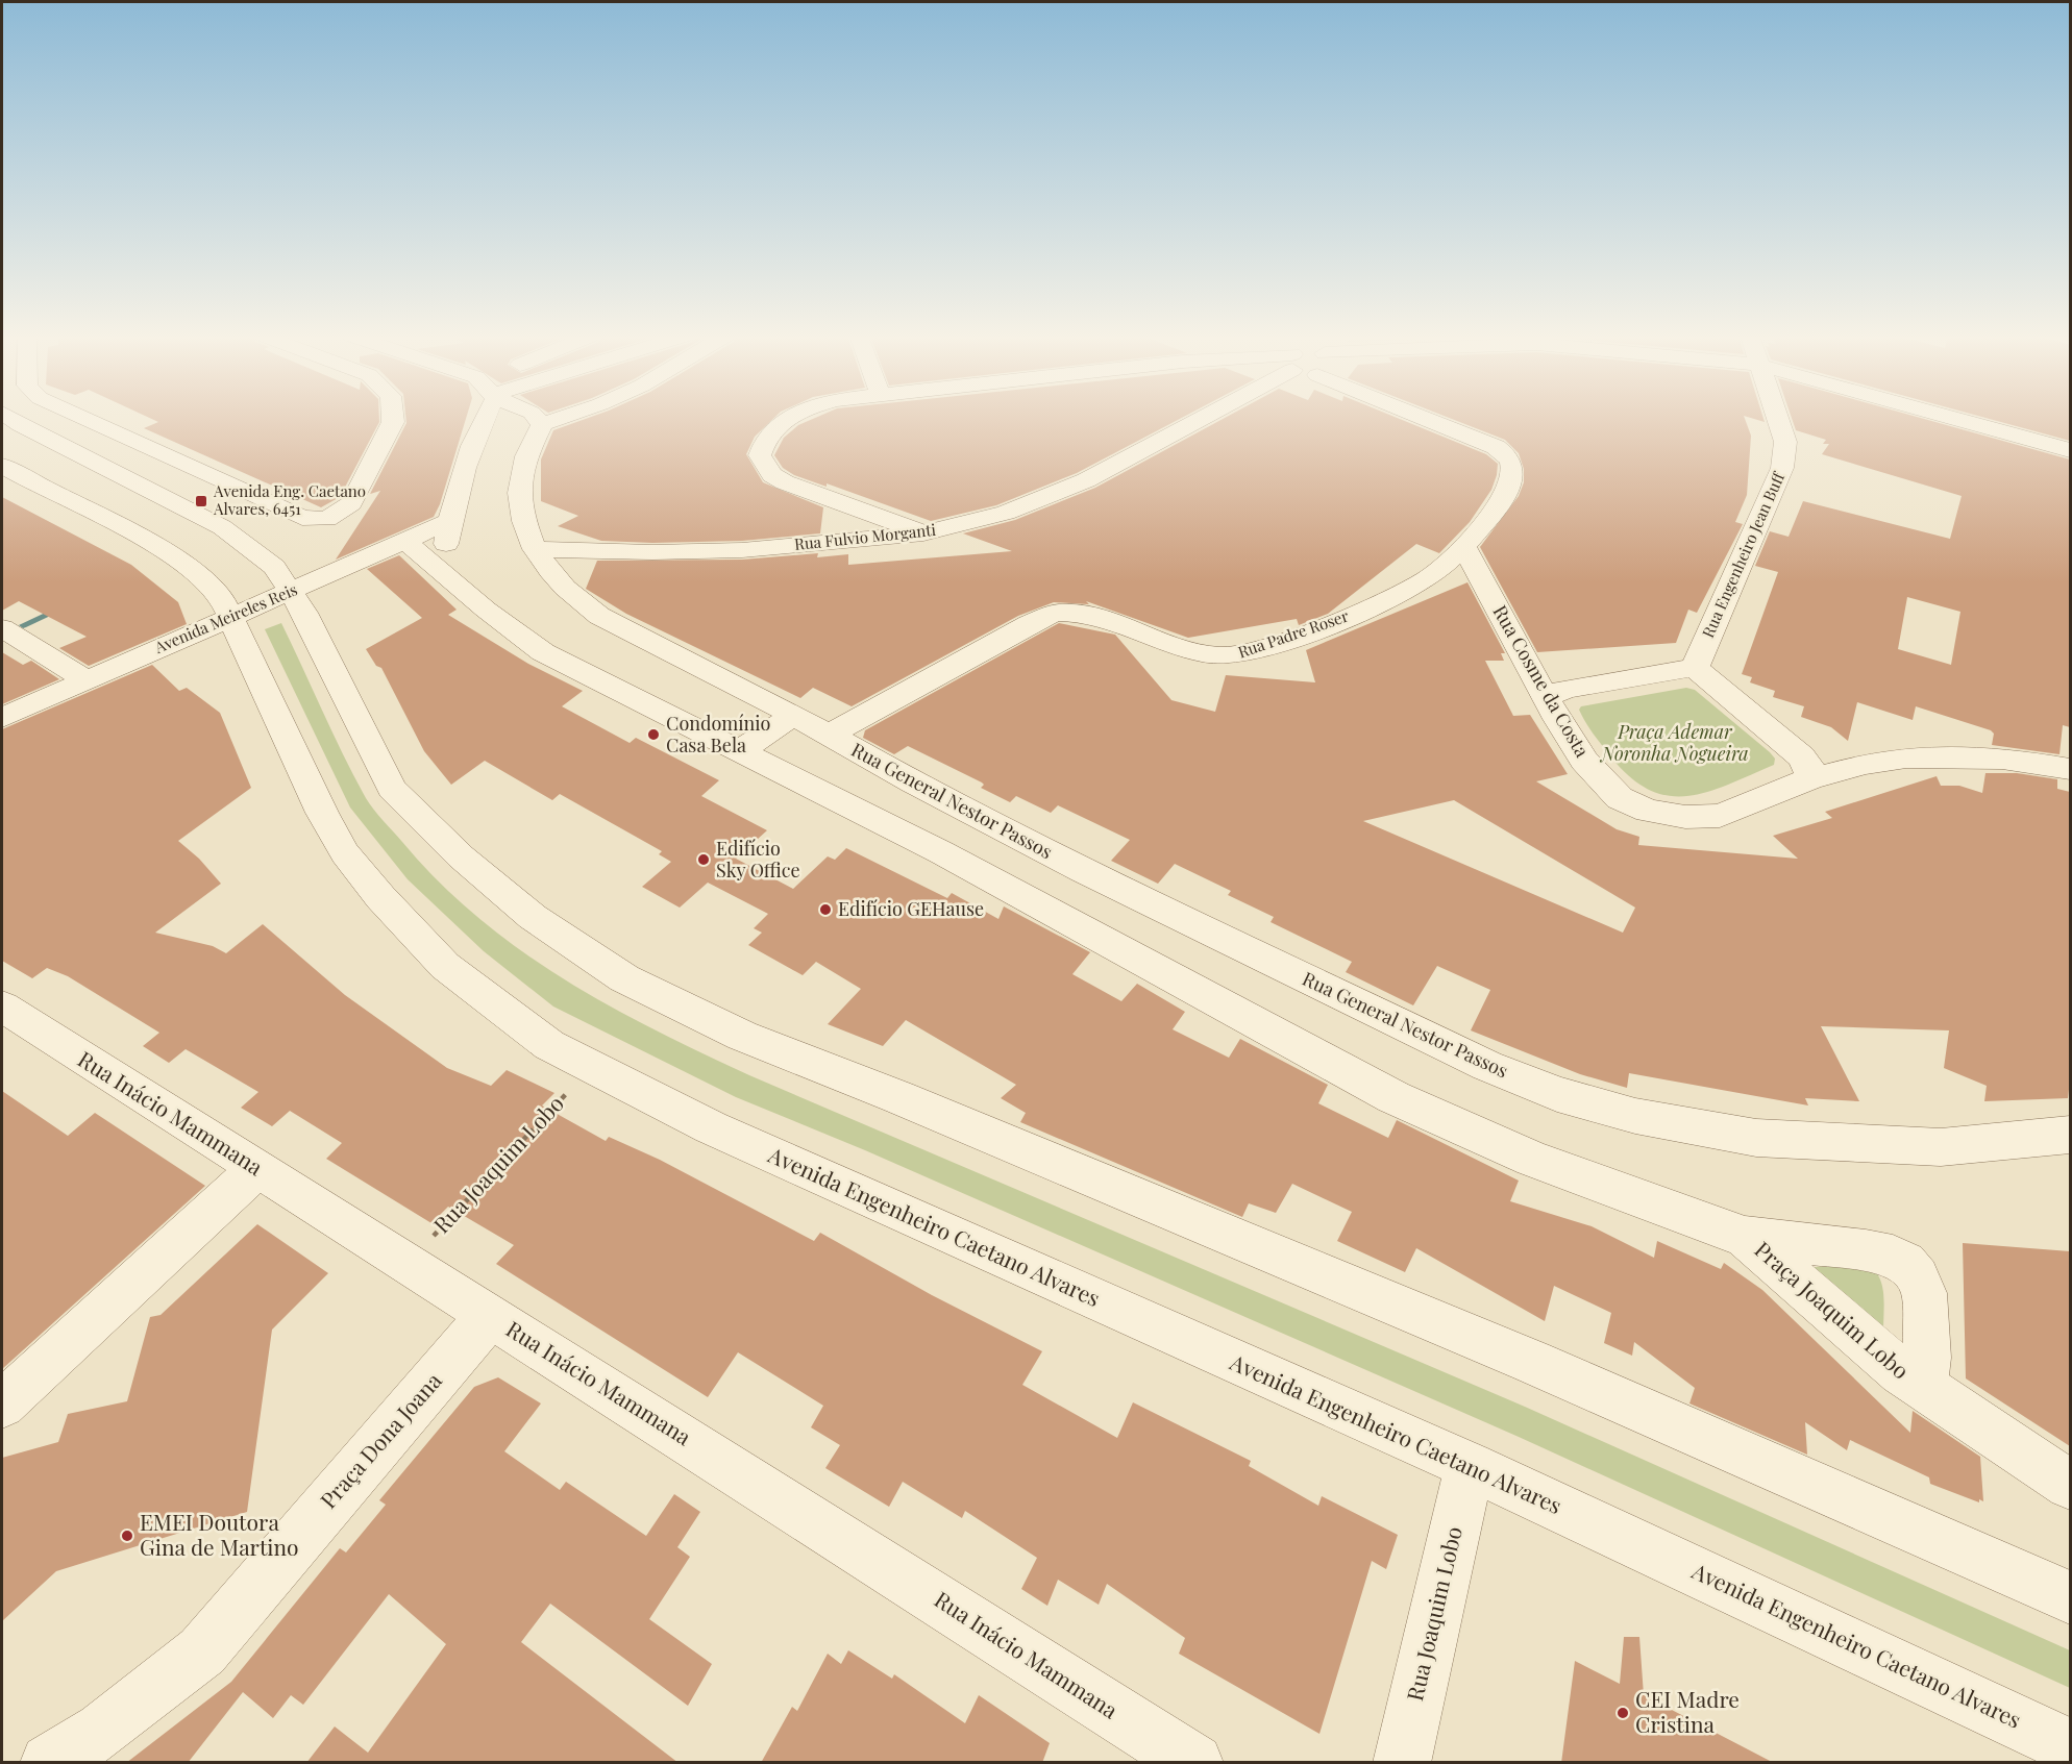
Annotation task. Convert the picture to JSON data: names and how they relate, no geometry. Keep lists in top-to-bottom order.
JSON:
{
  "streets": {
    "street": [
      "Rua Fulvio Morganti",
      "Rua Engenheiro Jean Buff",
      "Avenida Meireles Reis",
      "Rua Padre Roser",
      "Rua Cosme da Costa",
      "Rua General Nestor Passos",
      "Rua Inácio Mammana",
      "Rua Joaquim Lobo",
      "Avenida Engenheiro Caetano Alvares",
      "Praça Joaquim Lobo",
      "Praça Dona Joana"
    ]
  },
  "crossings": [
    ["Rua Fulvio Morganti", "Rua Padre Roser"],
    ["Rua Fulvio Morganti", "Rua General Nestor Passos"],
    ["Avenida Meireles Reis", "Avenida Engenheiro Caetano Alvares"],
    ["Rua Padre Roser", "Rua Cosme da Costa"],
    ["Rua Padre Roser", "Rua General Nestor Passos"],
    ["Rua Inácio Mammana", "Rua Joaquim Lobo"],
    ["Rua Inácio Mammana", "Praça Dona Joana"],
    ["Rua Joaquim Lobo", "Avenida Engenheiro Caetano Alvares"]
  ],
  "parks": ["Praça Ademar Noronha Nogueira"],
  "places": {
    "transit": ["Avenida Eng. Caetano Alvares, 6451"],
    "other": [
      "Condomínio Casa Bela",
      "Edifício Sky Office",
      "Edifício GEHause",
      "EMEI Doutora Gina de Martino",
      "CEI Madre Cristina"
    ]
  }
}
